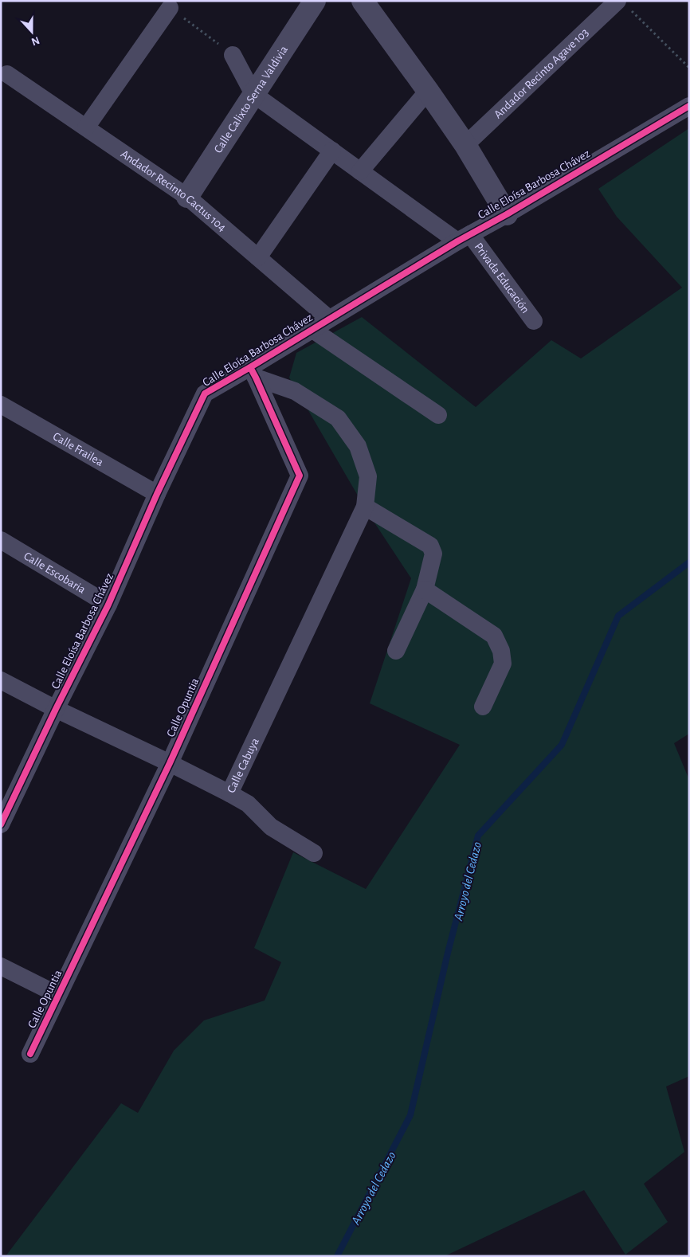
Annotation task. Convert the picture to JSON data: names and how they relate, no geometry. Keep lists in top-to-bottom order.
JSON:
{
  "streets": {
    "street": [
      "Andador Recinto Agave 103",
      "Calle Calixto Serna Valdivia",
      "Calle Eloísa Barbosa Chávez",
      "Andador Recinto Cactus 104",
      "Privada Educación",
      "Calle Frailea",
      "Calle Escobaria",
      "Calle Opuntia",
      "Calle Cabuya"
    ]
  },
  "crossings": [
    ["Andador Recinto Agave 103", "Calle Eloísa Barbosa Chávez"],
    ["Calle Calixto Serna Valdivia", "Andador Recinto Cactus 104"],
    ["Calle Calixto Serna Valdivia", "Privada Educación"],
    ["Calle Eloísa Barbosa Chávez", "Andador Recinto Cactus 104"],
    ["Calle Eloísa Barbosa Chávez", "Privada Educación"],
    ["Calle Eloísa Barbosa Chávez", "Calle Frailea"],
    ["Calle Eloísa Barbosa Chávez", "Calle Escobaria"],
    ["Calle Eloísa Barbosa Chávez", "Calle Opuntia"],
    ["Calle Eloísa Barbosa Chávez", "Calle Cabuya"],
    ["Calle Opuntia", "Calle Cabuya"]
  ],
  "water": ["Arroyo del Cedazo"],
  "north": "bottom"
}
